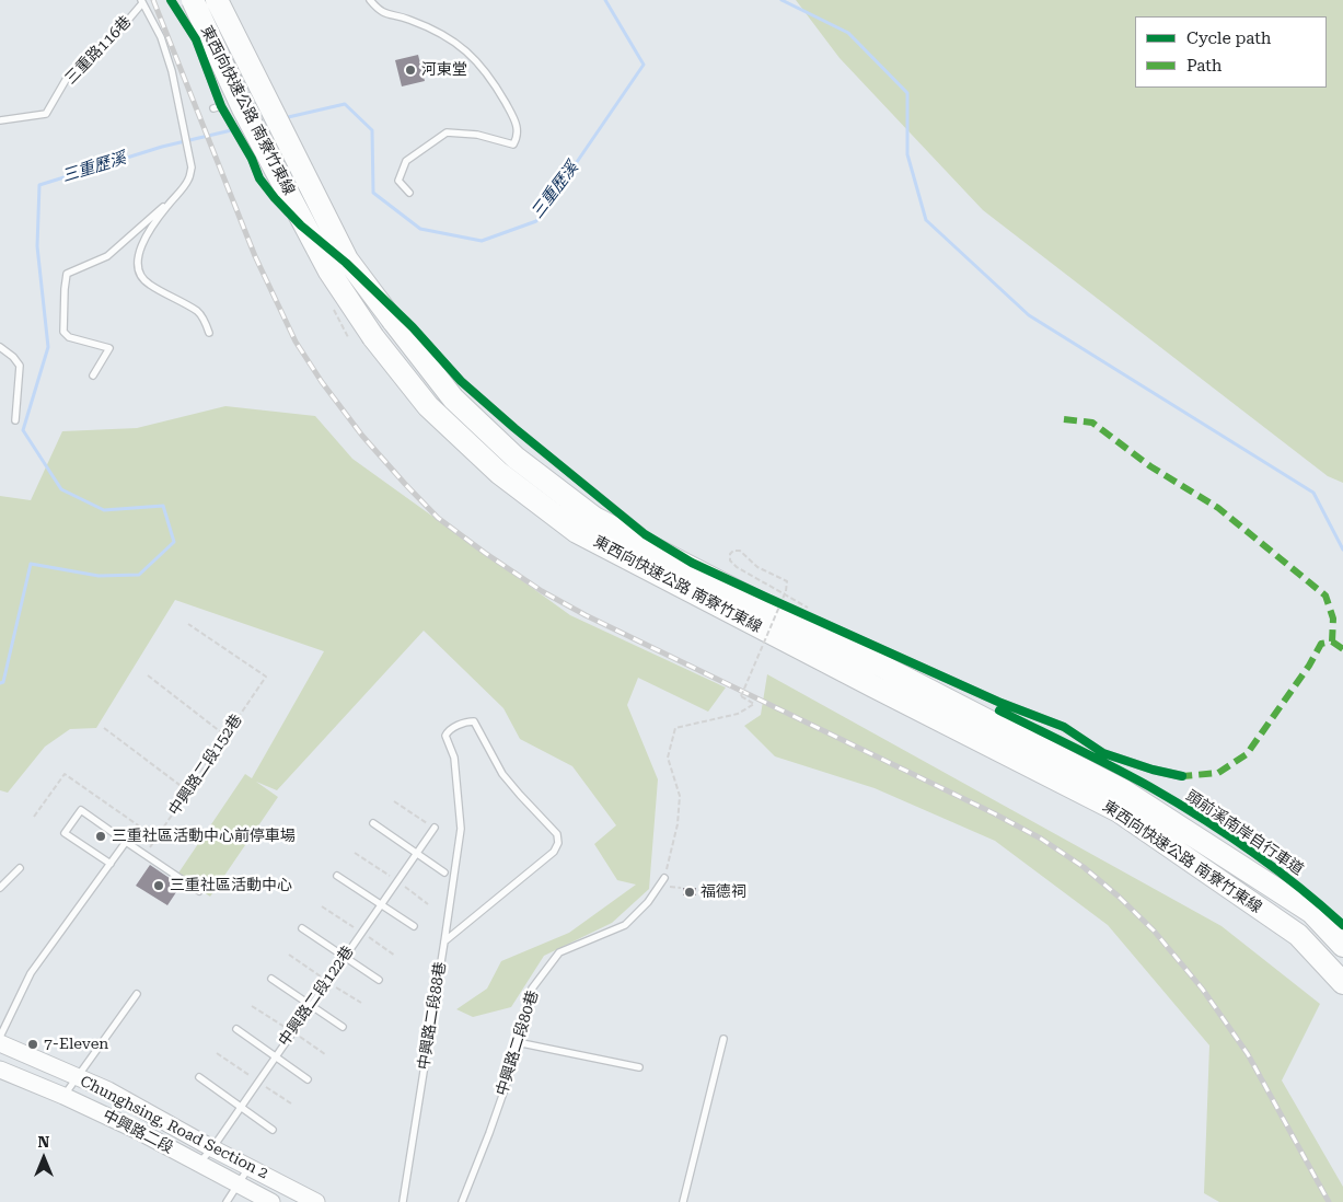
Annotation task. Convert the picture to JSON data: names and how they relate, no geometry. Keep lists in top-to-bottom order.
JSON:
{
  "streets": {
    "highway": ["東西向快速公路 南寮竹東線"],
    "main road": ["Chunghsing, Road Section 2", "中興路二段"],
    "lane": [
      "三重路116巷",
      "中興路二段122巷",
      "中興路二段88巷",
      "中興路二段80巷"
    ],
    "path": ["中興路二段152巷"],
    "cycle path": ["頭前溪南岸自行車道"]
  },
  "crossings": [
    ["中興路二段122巷", "Chunghsing, Road Section 2"],
    ["中興路二段122巷", "中興路二段"],
    ["Chunghsing, Road Section 2", "中興路二段"]
  ],
  "water": ["三重歷溪"],
  "places": [
    "河東堂",
    "三重社區活動中心前停車場",
    "三重社區活動中心",
    "福德祠",
    "7-Eleven"
  ],
  "legend": ["Cycle path", "Path"],
  "north": "top"
}
